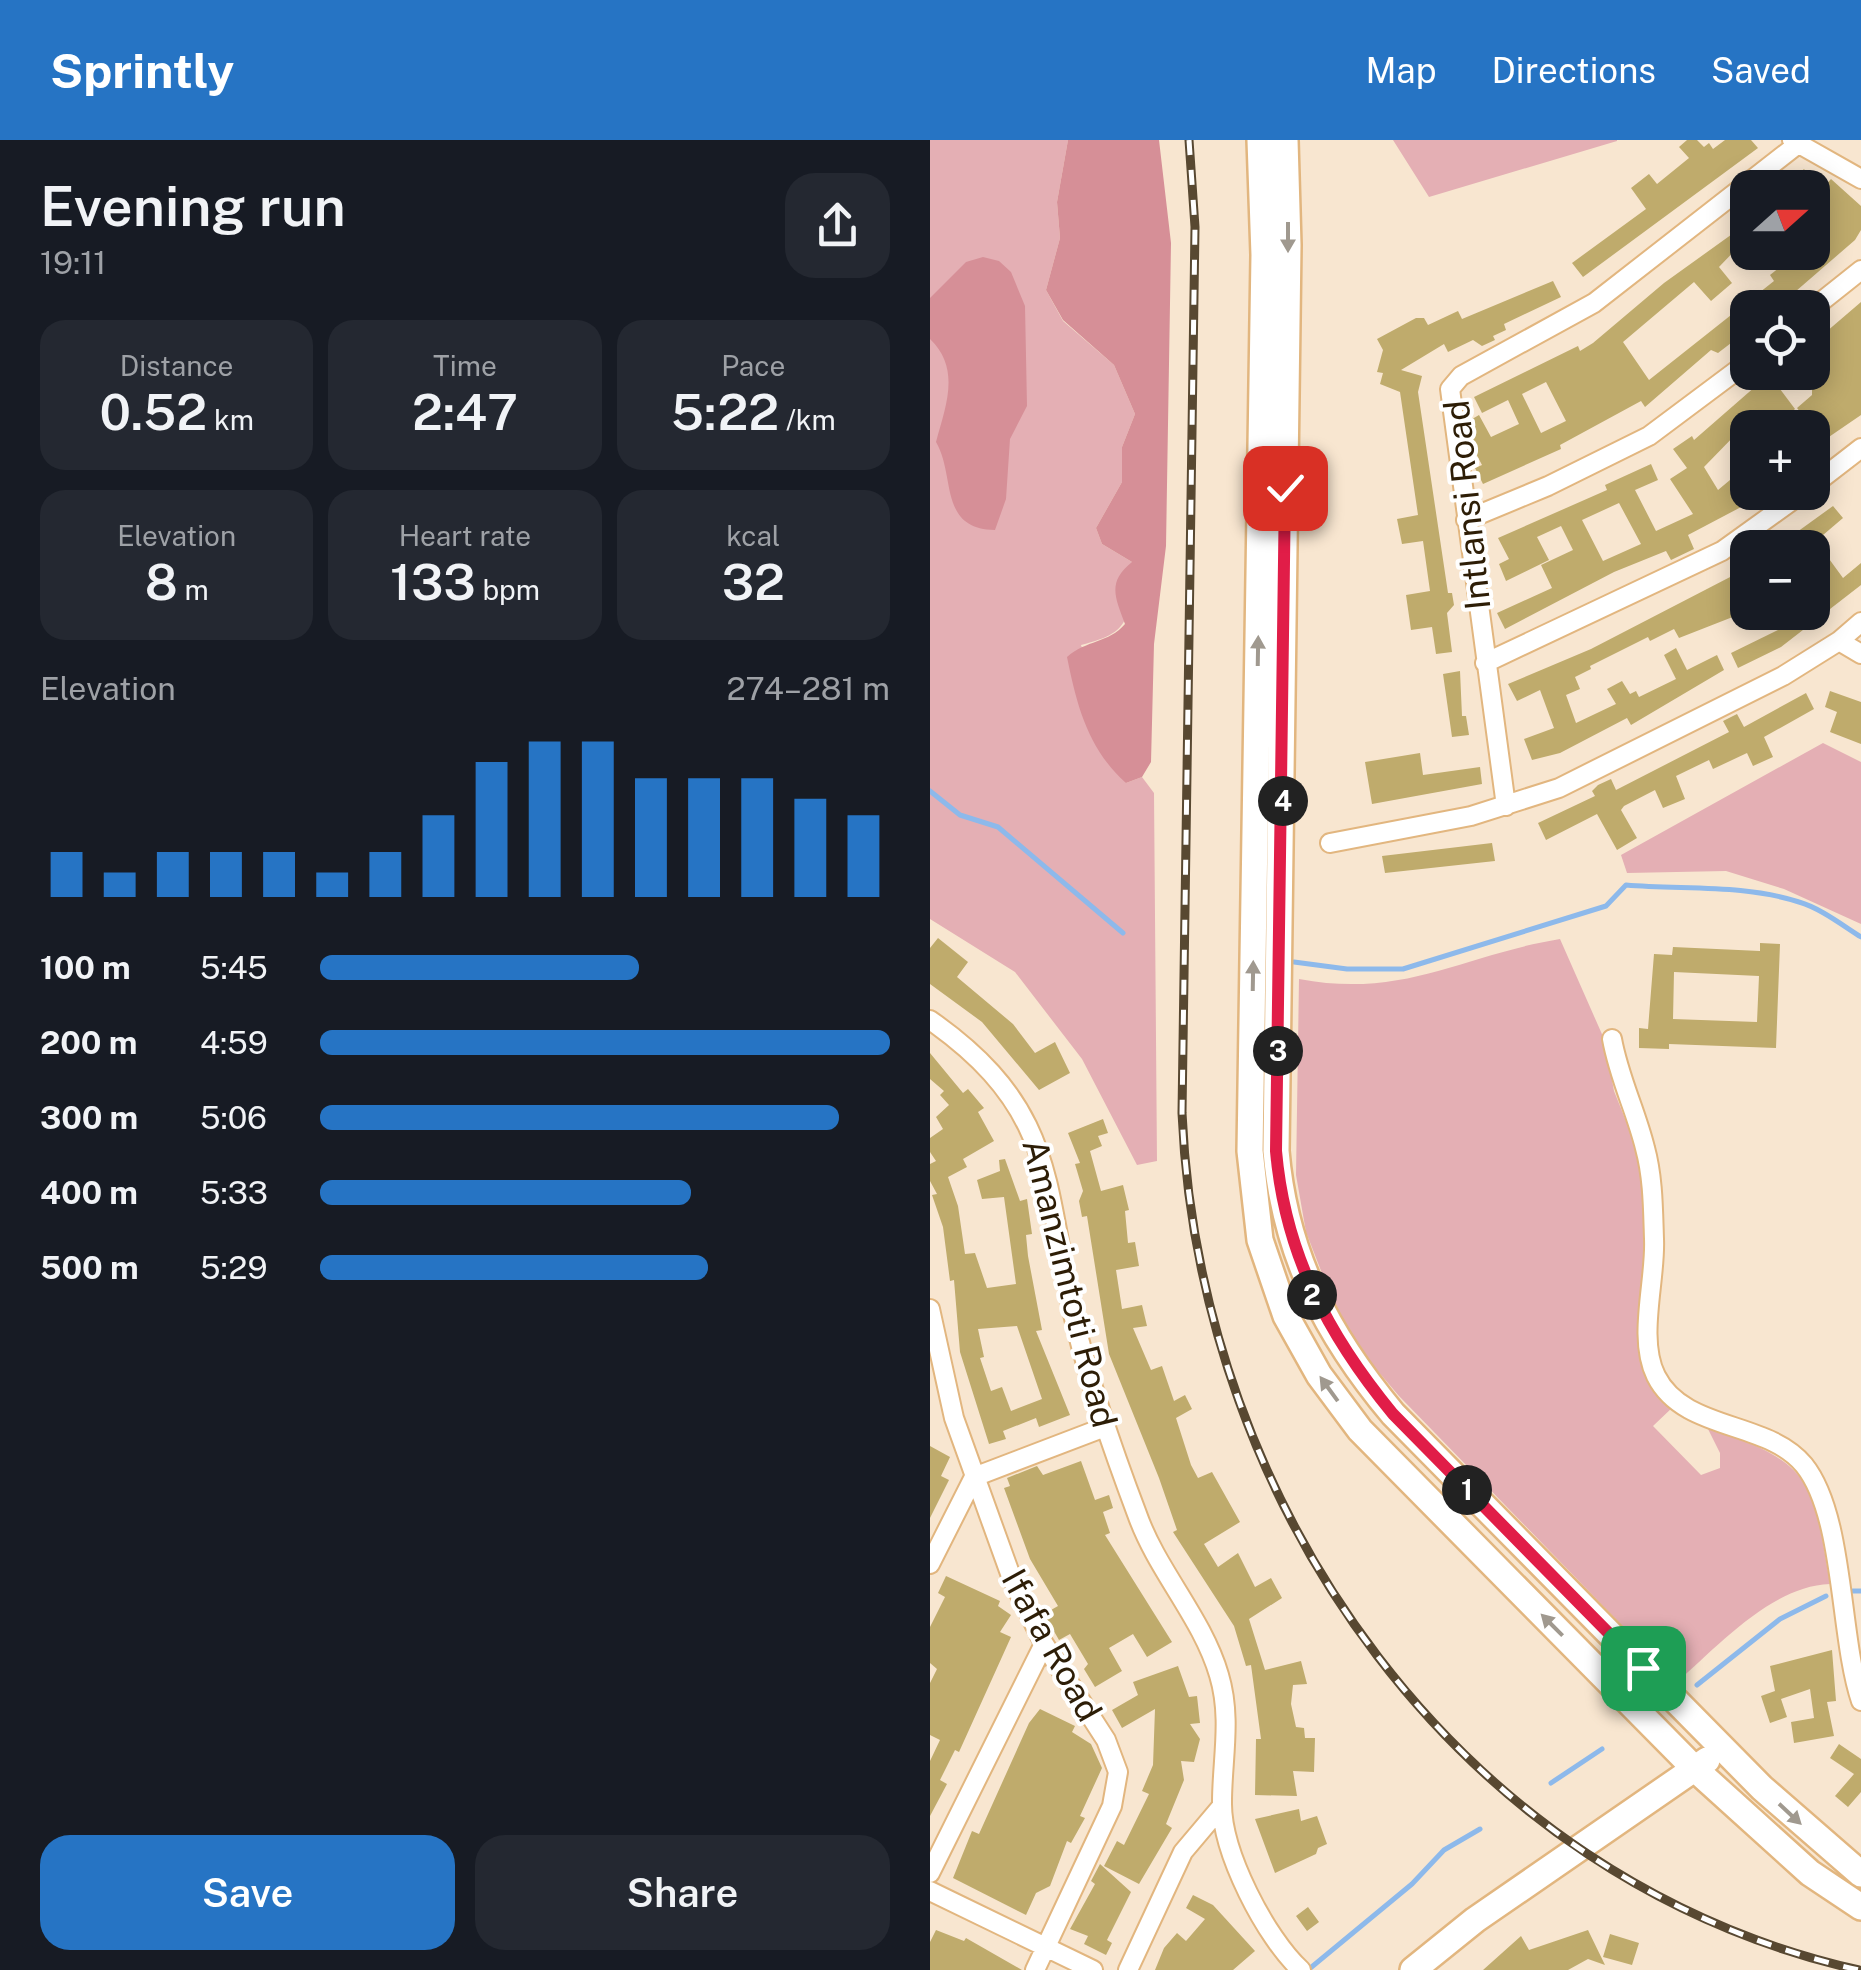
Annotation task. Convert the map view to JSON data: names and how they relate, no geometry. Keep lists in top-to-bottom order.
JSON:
{
  "streets": {
    "street": ["Intlansi Road", "Amanzimtoti Road", "Ifafa Road"]
  },
  "north": "right",
  "page": {
    "header": "Sprintly",
    "nav": ["Map", "Directions", "Saved"],
    "heading": ["Evening run", "19:11"],
    "map_buttons": ["+", "−"],
    "stats": [
      ["Distance", "0.52 km"],
      ["Time", "2:47"],
      ["Pace", "5:22 /km"],
      ["Elevation", "8 m"],
      ["Heart rate", "133 bpm"],
      ["kcal", "32"]
    ],
    "chart": ["Elevation", "274–281 m"],
    "pins": [
      "4",
      "3",
      "2",
      "1"
    ],
    "list": [
      {
        "name": "100 m",
        "note": "5:45"
      },
      {
        "name": "200 m",
        "note": "4:59"
      },
      {
        "name": "300 m",
        "note": "5:06"
      },
      {
        "name": "400 m",
        "note": "5:33"
      },
      {
        "name": "500 m",
        "note": "5:29"
      }
    ],
    "buttons": ["Save", "Share"]
  }
}
